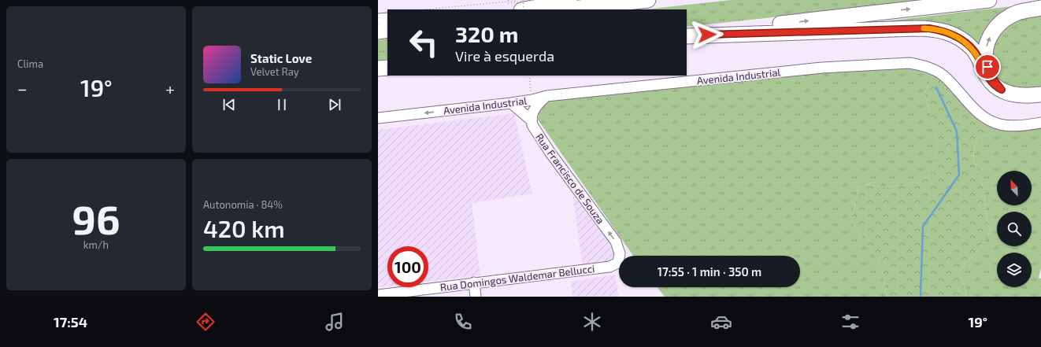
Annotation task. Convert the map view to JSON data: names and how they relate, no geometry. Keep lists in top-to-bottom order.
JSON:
{
  "streets": {
    "street": ["Avenida Industrial", "Rua Francisco de Souza", "Rua Domingos Waldemar Bellucci"]
  },
  "crossings": [
    ["Rua Francisco de Souza", "Rua Domingos Waldemar Bellucci"]
  ],
  "one_way": ["Rua Francisco de Souza"],
  "north": "top left",
  "page": {
    "tile": [
      "Clima",
      ["96", "km/h"],
      ["Autonomia · 84%", "420 km"]
    ],
    "turn": ["320 m", "Vire à esquerda"],
    "song": ["Static Love", "Velvet Ray"],
    "heat": ["−", "19°", "+"],
    "limit": "100",
    "trip": "17:55 · 1 min · 350 m",
    "tabs": ["17:54", "19°"]
  }
}
